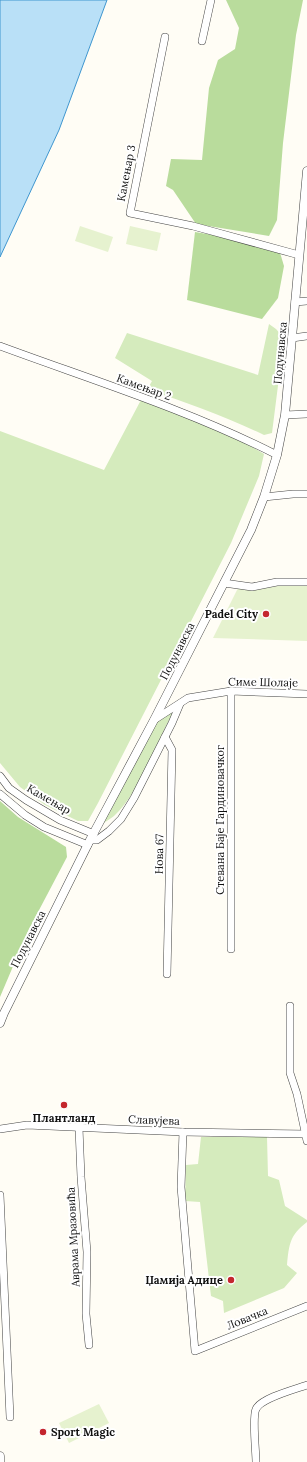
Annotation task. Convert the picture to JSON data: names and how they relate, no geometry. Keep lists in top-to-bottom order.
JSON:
{
  "streets": {
    "street": [
      "Камењар 3",
      "Подунавска",
      "Камењар 2",
      "Симе Шолаје",
      "Камењар",
      "Стевана Баје Гардиновачког",
      "Нова 67",
      "Славујева",
      "Аврама Мразовића",
      "Ловачка"
    ]
  },
  "crossings": [
    ["Камењар 3", "Подунавска"],
    ["Подунавска", "Камењар 2"],
    ["Подунавска", "Симе Шолаје"],
    ["Подунавска", "Камењар"],
    ["Симе Шолаје", "Стевана Баје Гардиновачког"],
    ["Славујева", "Аврама Мразовића"],
    ["Славујева", "Ловачка"]
  ],
  "places": [
    "Padel City",
    "Плантланд",
    "Џамија Адице",
    "Sport Magic"
  ]
}
